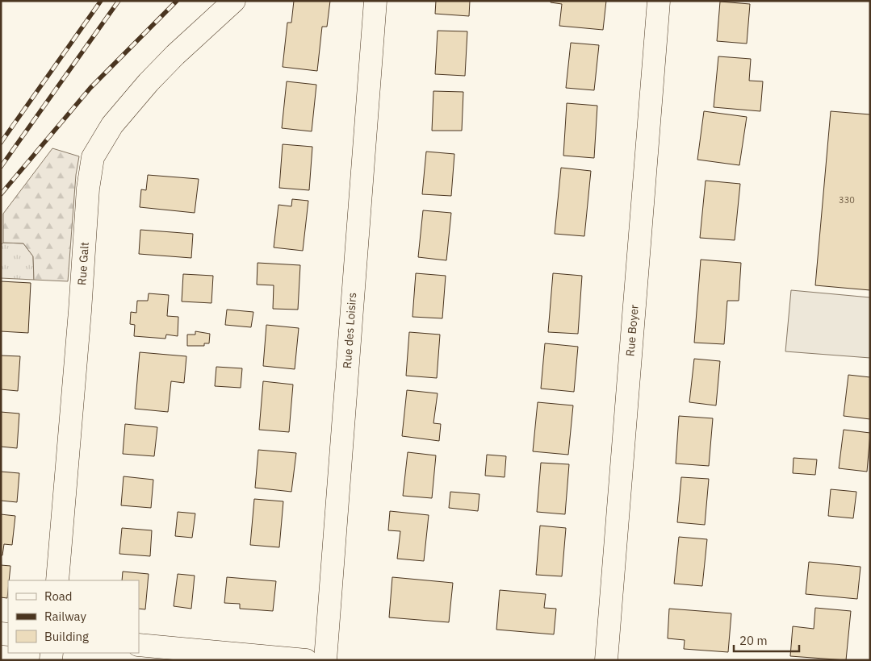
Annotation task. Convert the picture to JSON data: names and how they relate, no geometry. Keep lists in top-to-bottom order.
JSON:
{
  "streets": {
    "street": ["Rue Galt", "Rue des Loisirs", "Rue Boyer"]
  },
  "house_numbers": ["330"],
  "legend": ["Road", "Railway", "Building"],
  "scale_bar": "20 m"
}
